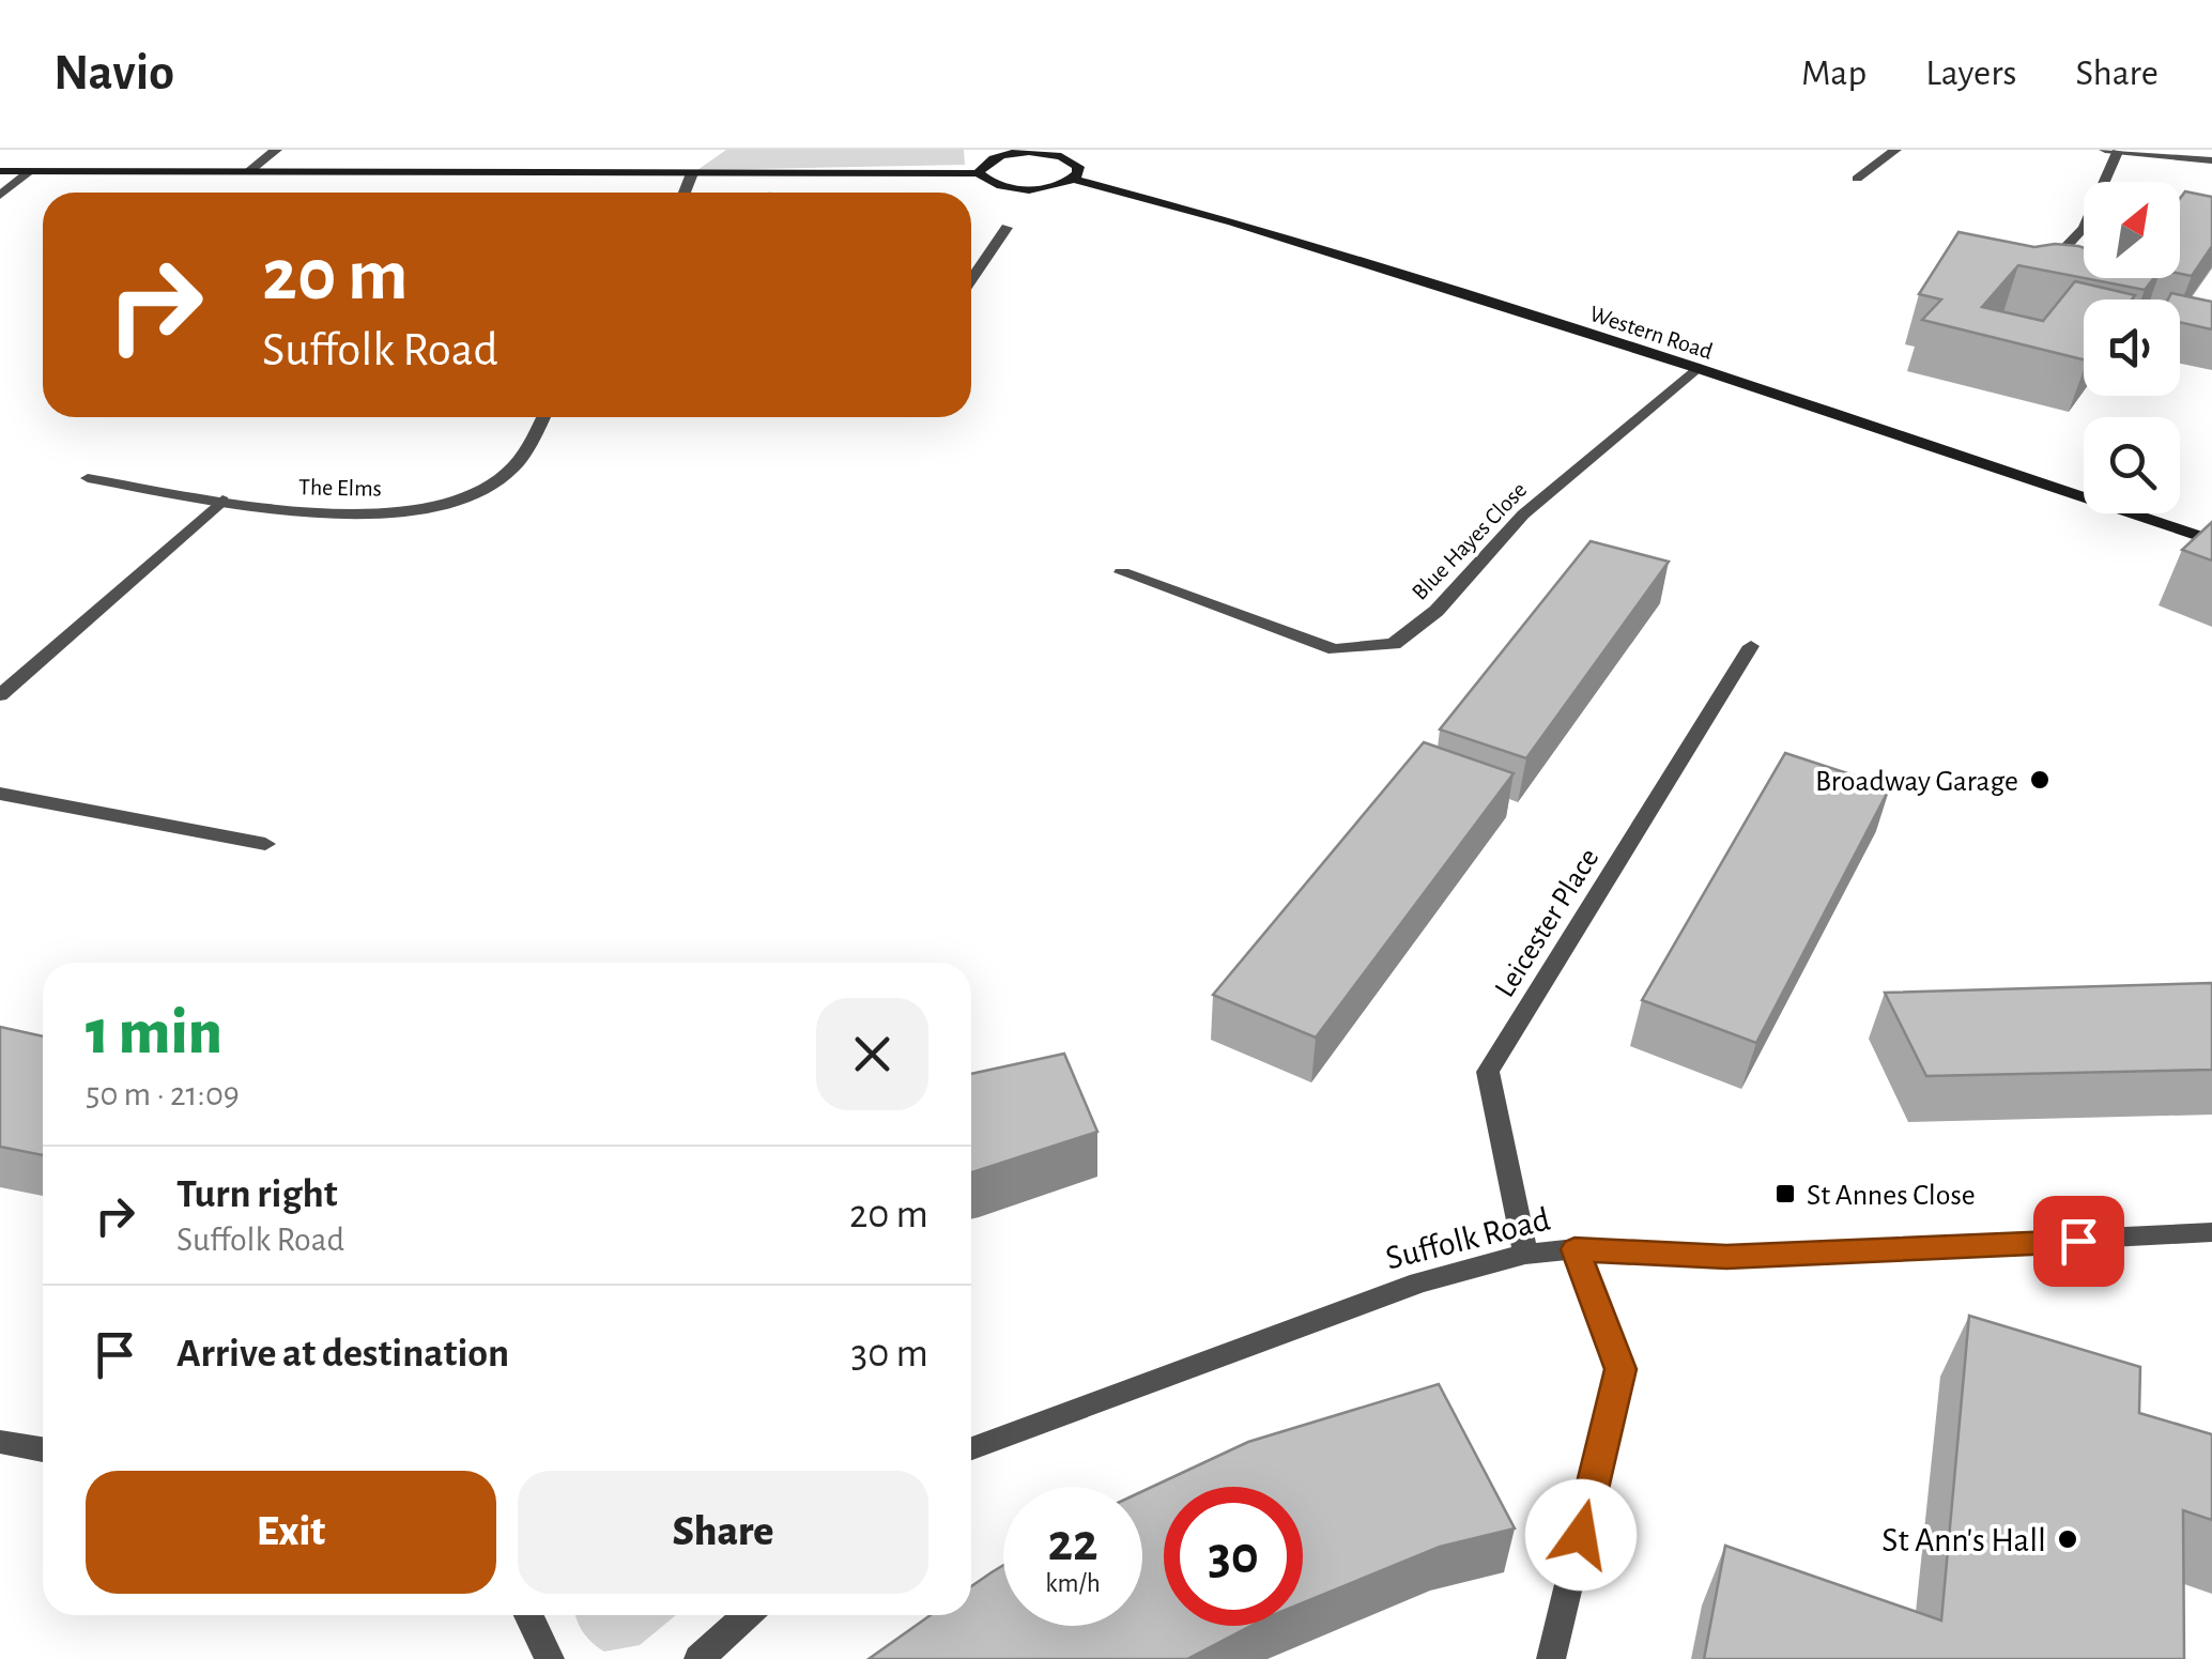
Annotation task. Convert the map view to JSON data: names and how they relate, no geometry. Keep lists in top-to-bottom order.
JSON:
{
  "streets": {
    "main road": ["Western Road"],
    "street": [
      "The Elms",
      "Blue Hayes Close",
      "Leicester Place",
      "Suffolk Road"
    ]
  },
  "crossings": [
    ["Western Road", "Blue Hayes Close"],
    ["Leicester Place", "Suffolk Road"]
  ],
  "places": {
    "other": ["Broadway Garage", "St Ann's Hall"],
    "transit": ["St Annes Close"]
  },
  "north": "top right",
  "page": {
    "header": "Navio",
    "nav": ["Map", "Layers", "Share"],
    "turn": ["20 m", "Suffolk Road"],
    "heading": ["1 min", "50 m · 21:09"],
    "list": [
      {
        "name": "Turn right",
        "note": "Suffolk Road",
        "value": "20 m"
      },
      {
        "name": "Arrive at destination",
        "value": "30 m"
      }
    ],
    "buttons": ["Exit", "Share"],
    "speed": "22 km/h",
    "limit": "30"
  }
}
